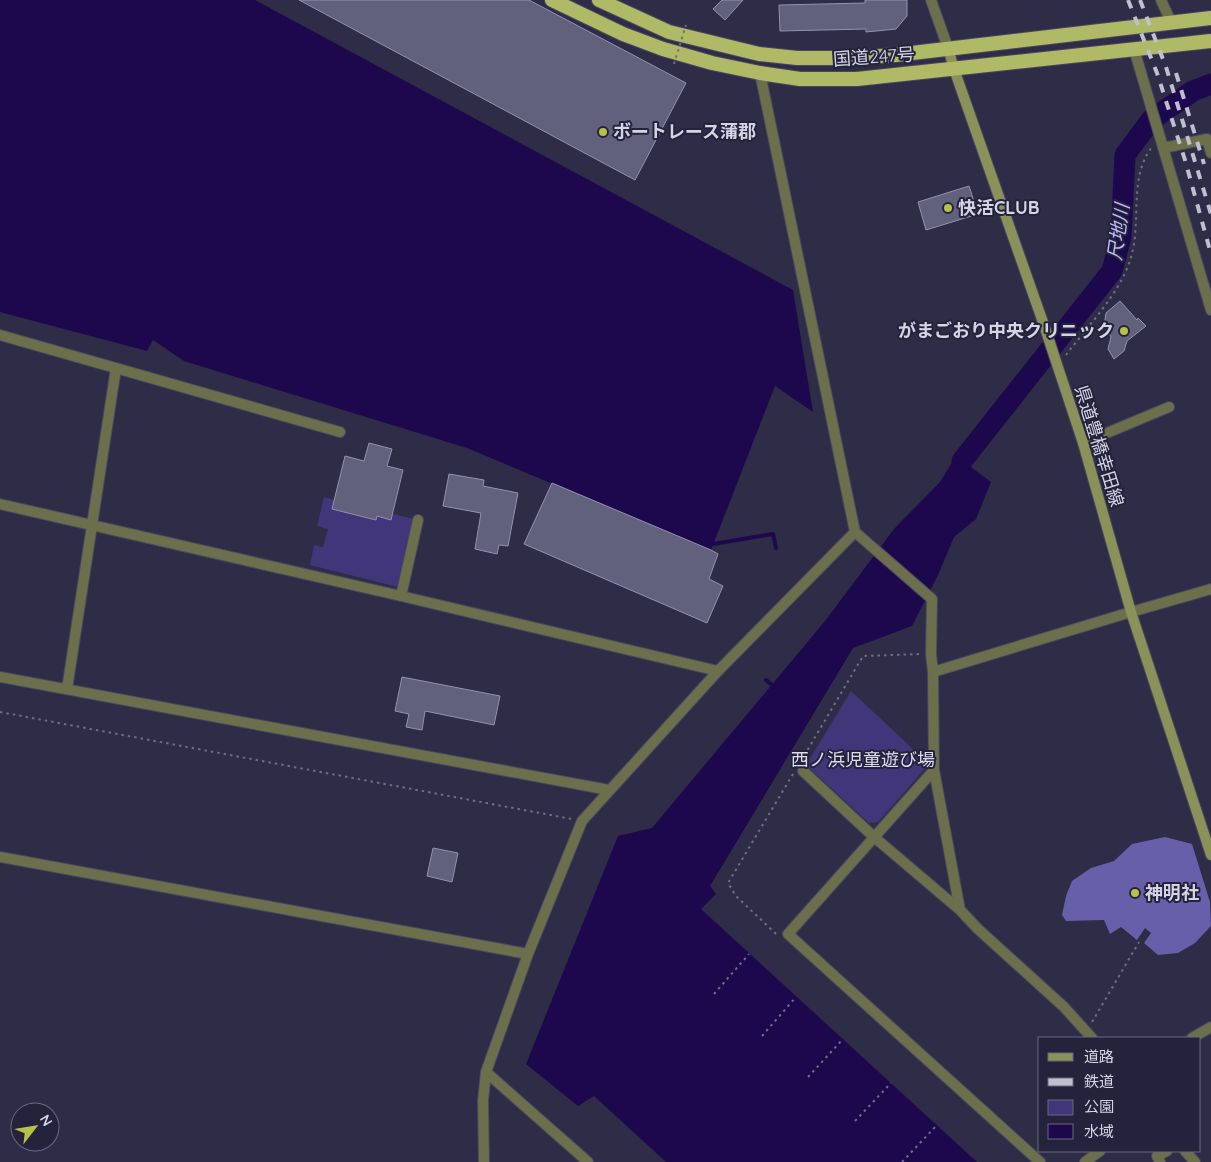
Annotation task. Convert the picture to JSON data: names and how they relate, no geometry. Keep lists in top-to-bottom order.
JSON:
{
  "streets": {
    "highway": ["国道247号"],
    "main road": ["県道豊橋幸田線"]
  },
  "crossings": [
    ["国道247号", "県道豊橋幸田線"]
  ],
  "water": ["尺地川"],
  "parks": ["西ノ浜児童遊び場"],
  "places": [
    "ボートレース蒲郡",
    "快活CLUB",
    "がまごおり中央クリニック",
    "神明社"
  ],
  "legend": [
    "道路",
    "鉄道",
    "公園",
    "水域"
  ],
  "north": "top right"
}
